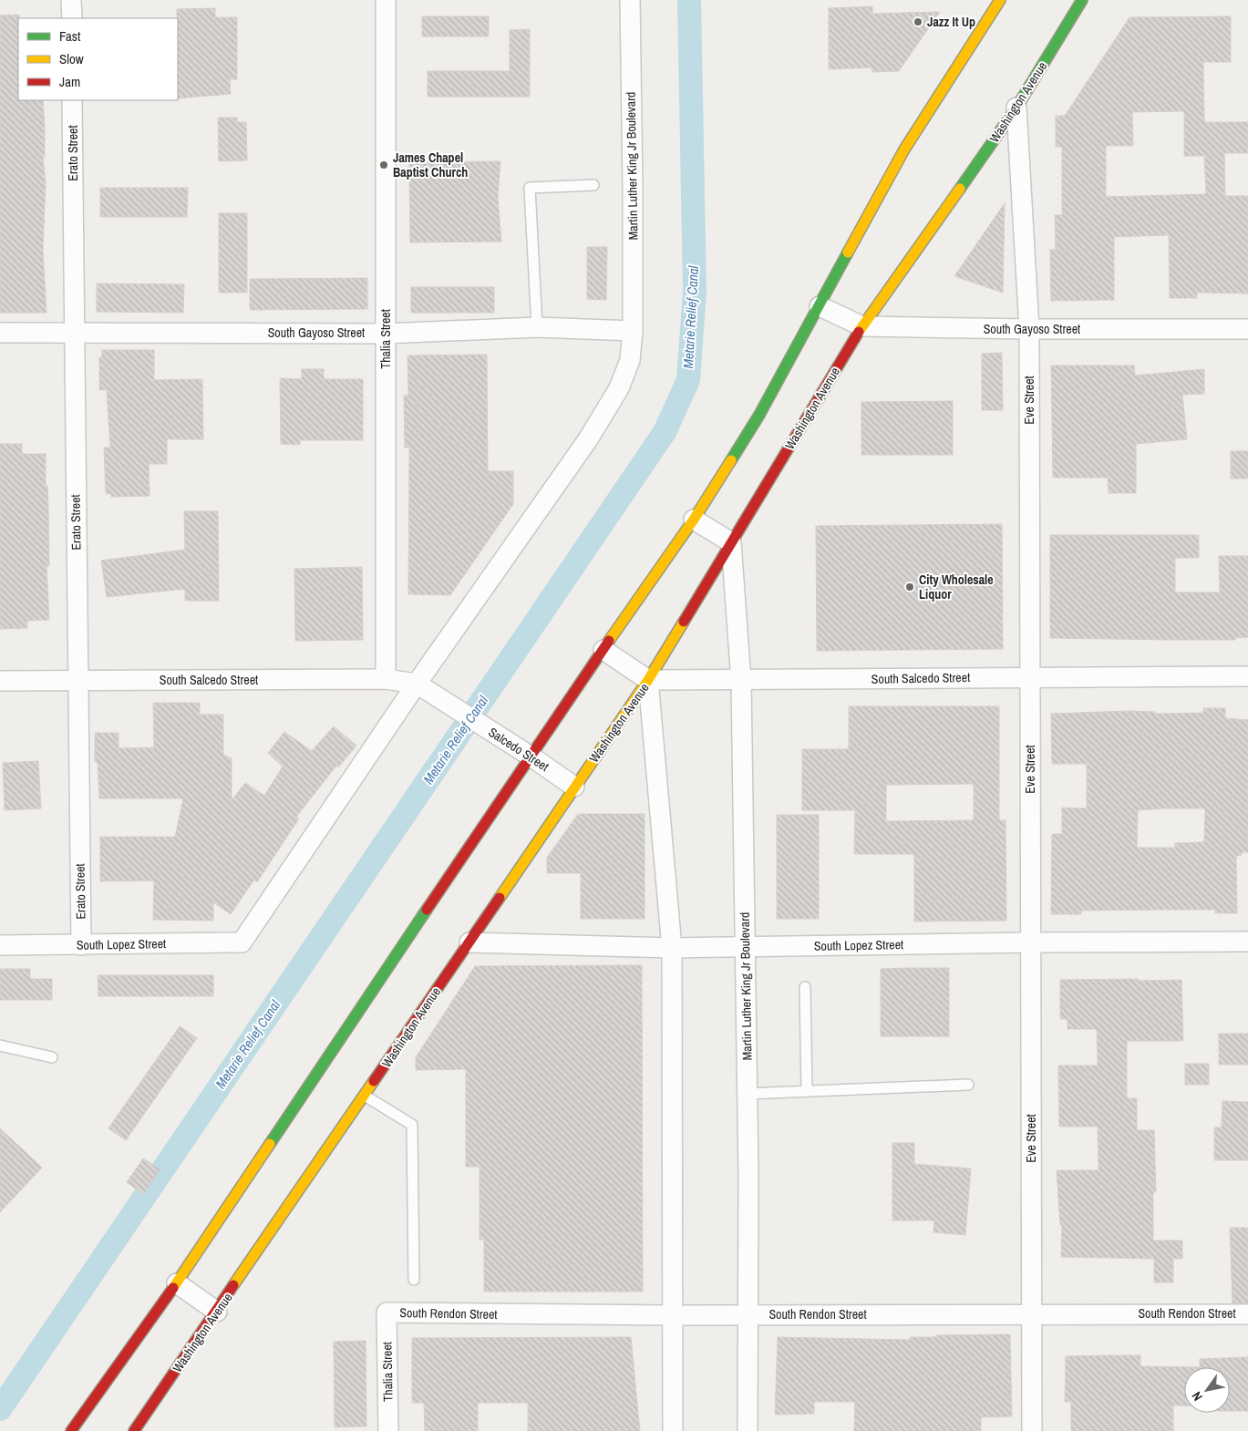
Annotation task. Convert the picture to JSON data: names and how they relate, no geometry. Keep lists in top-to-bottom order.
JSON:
{
  "streets": {
    "street": [
      "Washington Avenue",
      "Erato Street",
      "Martin Luther King Jr Boulevard",
      "South Gayoso Street",
      "Thalia Street",
      "Eve Street",
      "South Salcedo Street",
      "Salcedo Street",
      "South Lopez Street",
      "South Rendon Street"
    ]
  },
  "crossings": [
    ["Washington Avenue", "Martin Luther King Jr Boulevard"],
    ["Washington Avenue", "South Gayoso Street"],
    ["Washington Avenue", "Eve Street"],
    ["Washington Avenue", "South Salcedo Street"],
    ["Washington Avenue", "Salcedo Street"],
    ["Washington Avenue", "South Lopez Street"],
    ["Erato Street", "South Gayoso Street"],
    ["Erato Street", "South Salcedo Street"],
    ["Erato Street", "South Lopez Street"],
    ["Martin Luther King Jr Boulevard", "South Gayoso Street"],
    ["Martin Luther King Jr Boulevard", "South Salcedo Street"],
    ["Martin Luther King Jr Boulevard", "South Lopez Street"],
    ["Martin Luther King Jr Boulevard", "South Rendon Street"],
    ["South Gayoso Street", "Thalia Street"],
    ["South Gayoso Street", "Eve Street"],
    ["Thalia Street", "South Salcedo Street"],
    ["Thalia Street", "South Rendon Street"],
    ["Eve Street", "South Salcedo Street"],
    ["Eve Street", "South Lopez Street"],
    ["Eve Street", "South Rendon Street"],
    ["South Salcedo Street", "Salcedo Street"],
    ["South Salcedo Street", "South Lopez Street"],
    ["Salcedo Street", "South Lopez Street"]
  ],
  "water": ["Metarie Relief Canal"],
  "places": ["Jazz It Up", "James Chapel Baptist Church", "City Wholesale Liquor"],
  "legend": ["Fast", "Slow", "Jam"],
  "north": "bottom left"
}
